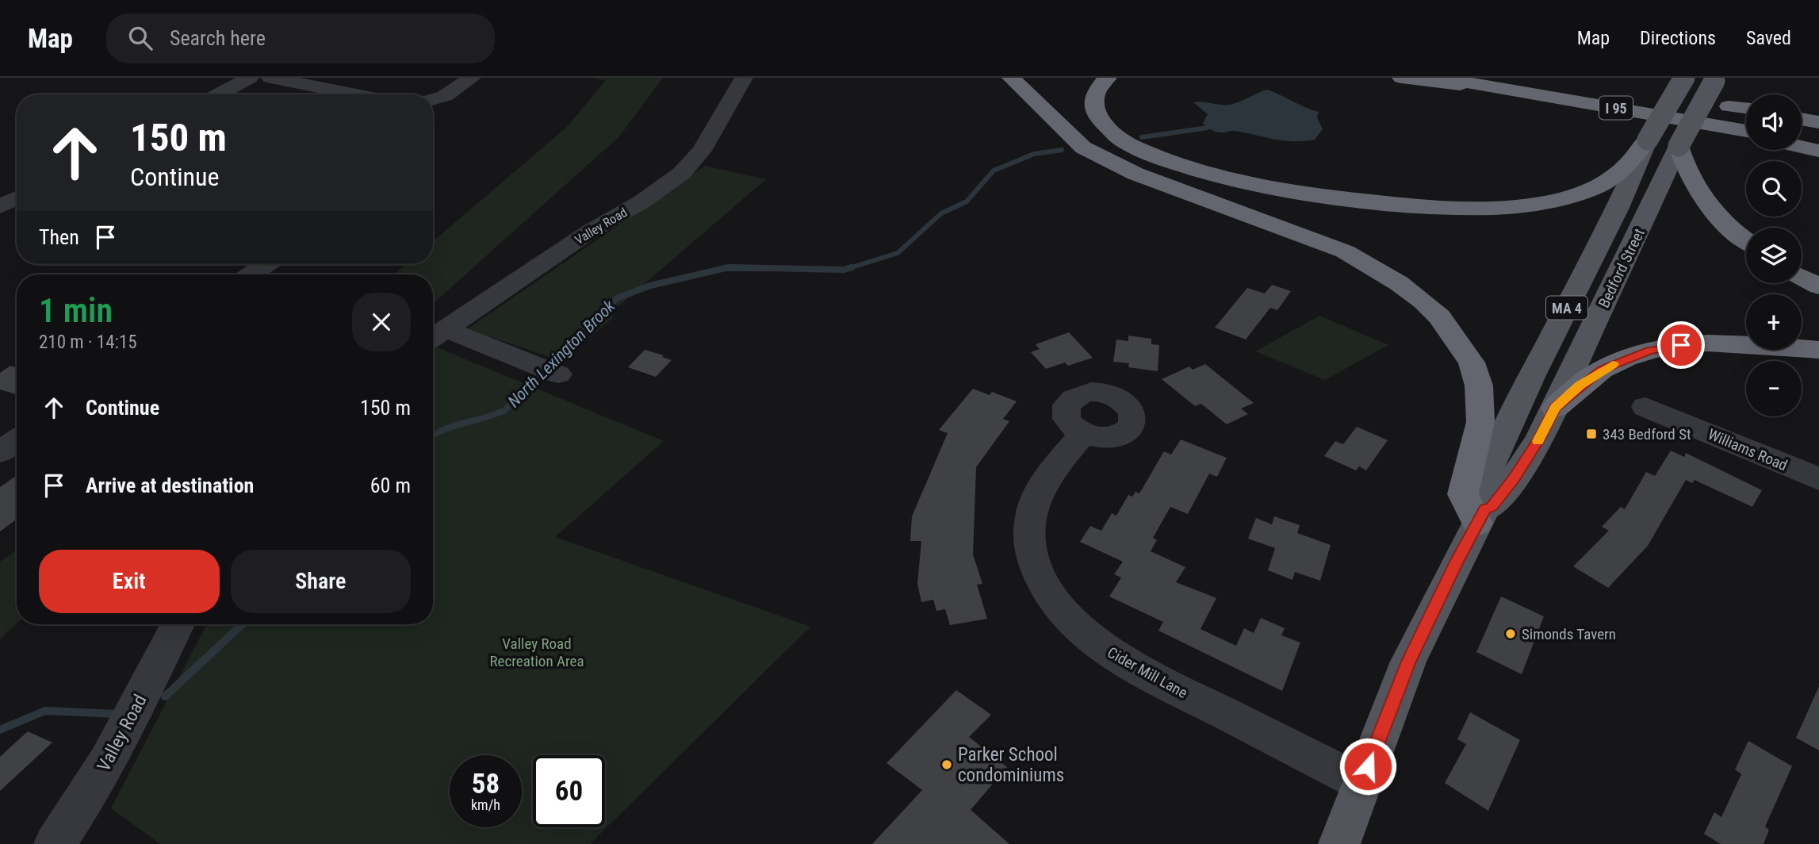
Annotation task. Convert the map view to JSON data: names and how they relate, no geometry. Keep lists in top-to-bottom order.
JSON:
{
  "streets": {
    "highway": ["I 95"],
    "main road": ["Bedford Street", "MA 4"],
    "street": ["Valley Road", "Williams Road", "Cider Mill Lane"]
  },
  "crossings": [
    ["Bedford Street", "Cider Mill Lane"]
  ],
  "water": ["North Lexington Brook"],
  "parks": ["Valley Road Recreation Area"],
  "places": {
    "transit": ["343 Bedford St"],
    "other": ["Simonds Tavern", "Parker School condominiums"]
  },
  "page": {
    "header": "Map",
    "search": "Search here",
    "nav": ["Map", "Directions", "Saved"],
    "map_buttons": ["+", "−"],
    "turn": ["150 m", "Continue"],
    "then": "Then",
    "heading": ["1 min", "210 m · 14:15"],
    "list": [
      {
        "name": "Continue",
        "value": "150 m"
      },
      {
        "name": "Arrive at destination",
        "value": "60 m"
      }
    ],
    "buttons": ["Exit", "Share"],
    "speed": "58 km/h",
    "limit": "60"
  }
}
